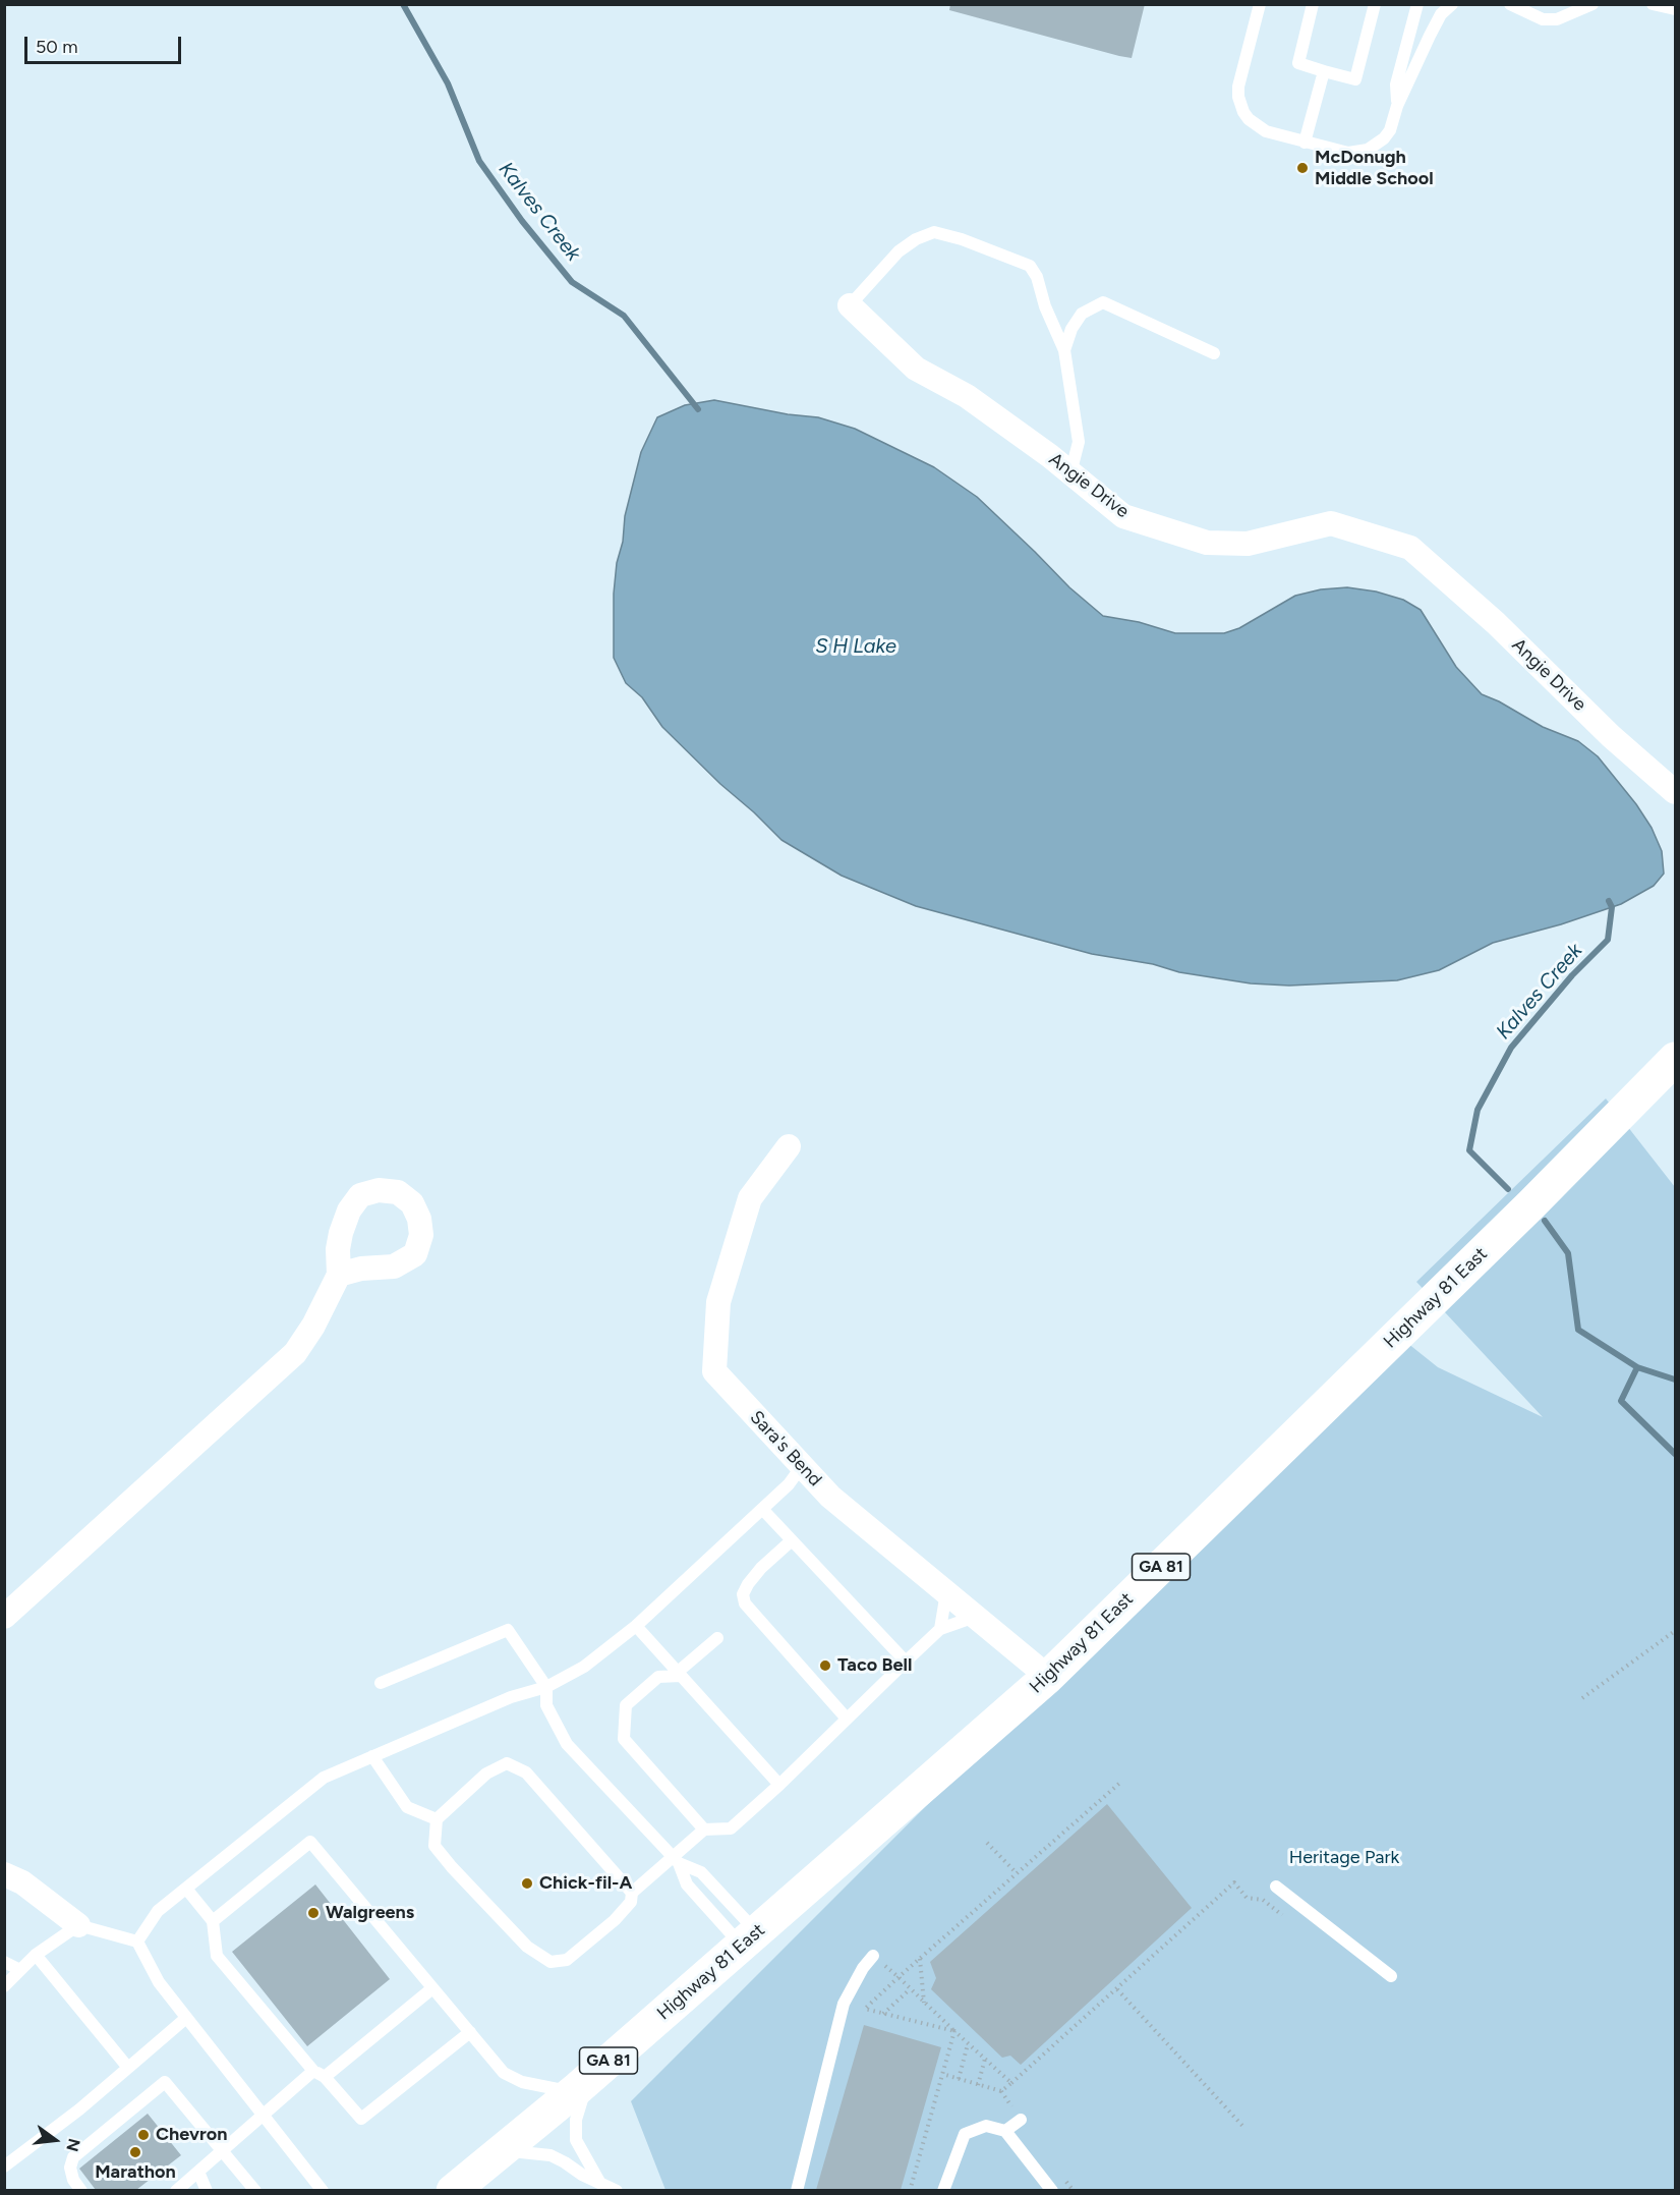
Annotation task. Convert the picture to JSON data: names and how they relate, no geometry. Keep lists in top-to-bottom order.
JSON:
{
  "streets": {
    "main road": ["Highway 81 East", "GA 81"],
    "street": ["Angie Drive", "Sara's Bend"]
  },
  "crossings": [
    ["Highway 81 East", "Sara's Bend"]
  ],
  "water": ["Kalves Creek", "S H Lake"],
  "parks": ["Heritage Park"],
  "places": [
    "McDonugh Middle School",
    "Taco Bell",
    "Chick-fil-A",
    "Walgreens",
    "Chevron",
    "Marathon"
  ],
  "scale_bar": "50 m",
  "north": "right"
}
